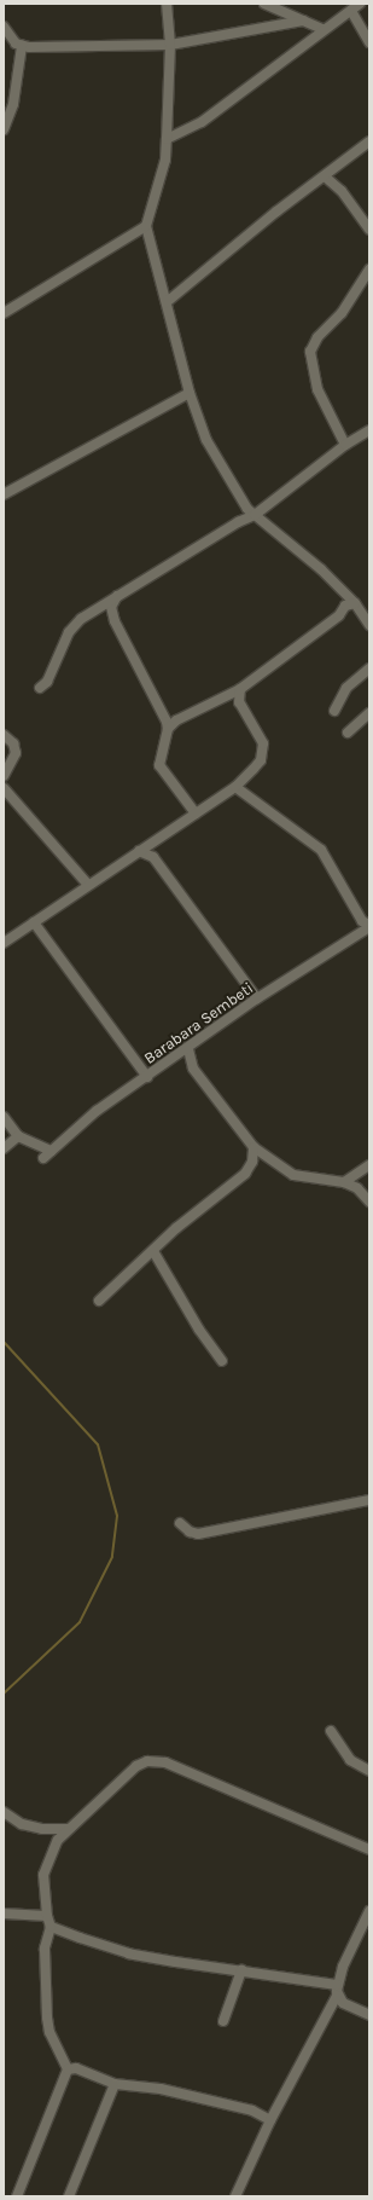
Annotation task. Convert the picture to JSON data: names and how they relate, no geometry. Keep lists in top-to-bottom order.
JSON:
{
  "streets": {
    "street": ["Barabara Sembeti"]
  }
}
